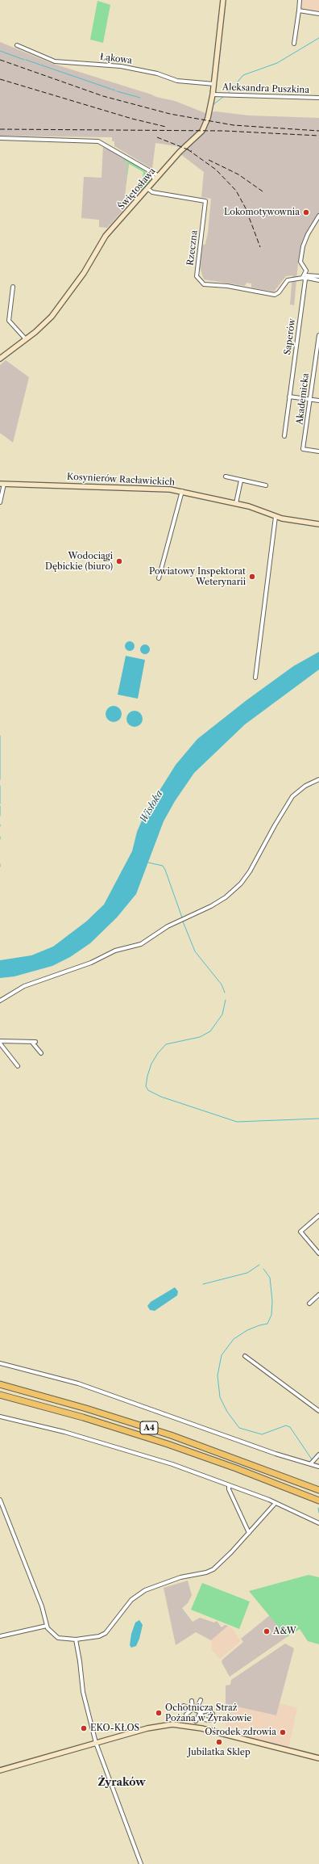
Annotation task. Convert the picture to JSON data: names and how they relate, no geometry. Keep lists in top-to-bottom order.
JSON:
{
  "streets": {
    "highway": ["A4"],
    "street": [
      "Łąkowa",
      "Aleksandra Puszkina",
      "Świętosława",
      "Rzeczna",
      "Saperów",
      "Akademicka",
      "Kosynierów Racławickich"
    ]
  },
  "crossings": [
    ["Łąkowa", "Świętosława"],
    ["Aleksandra Puszkina", "Świętosława"],
    ["Świętosława", "Rzeczna"],
    ["Rzeczna", "Saperów"]
  ],
  "districts": ["Żyraków"],
  "water": ["Wisłoka"],
  "places": [
    "Lokomotywownia",
    "Wodociągi Dębickie (biuro)",
    "Powiatowy Inspektorat Weterynarii",
    "A&W",
    "Ochotnicza Straż Pożana w Żyrakowie",
    "EKO-KŁOS",
    "Ośrodek zdrowia",
    "Jubilatka Sklep"
  ]
}
